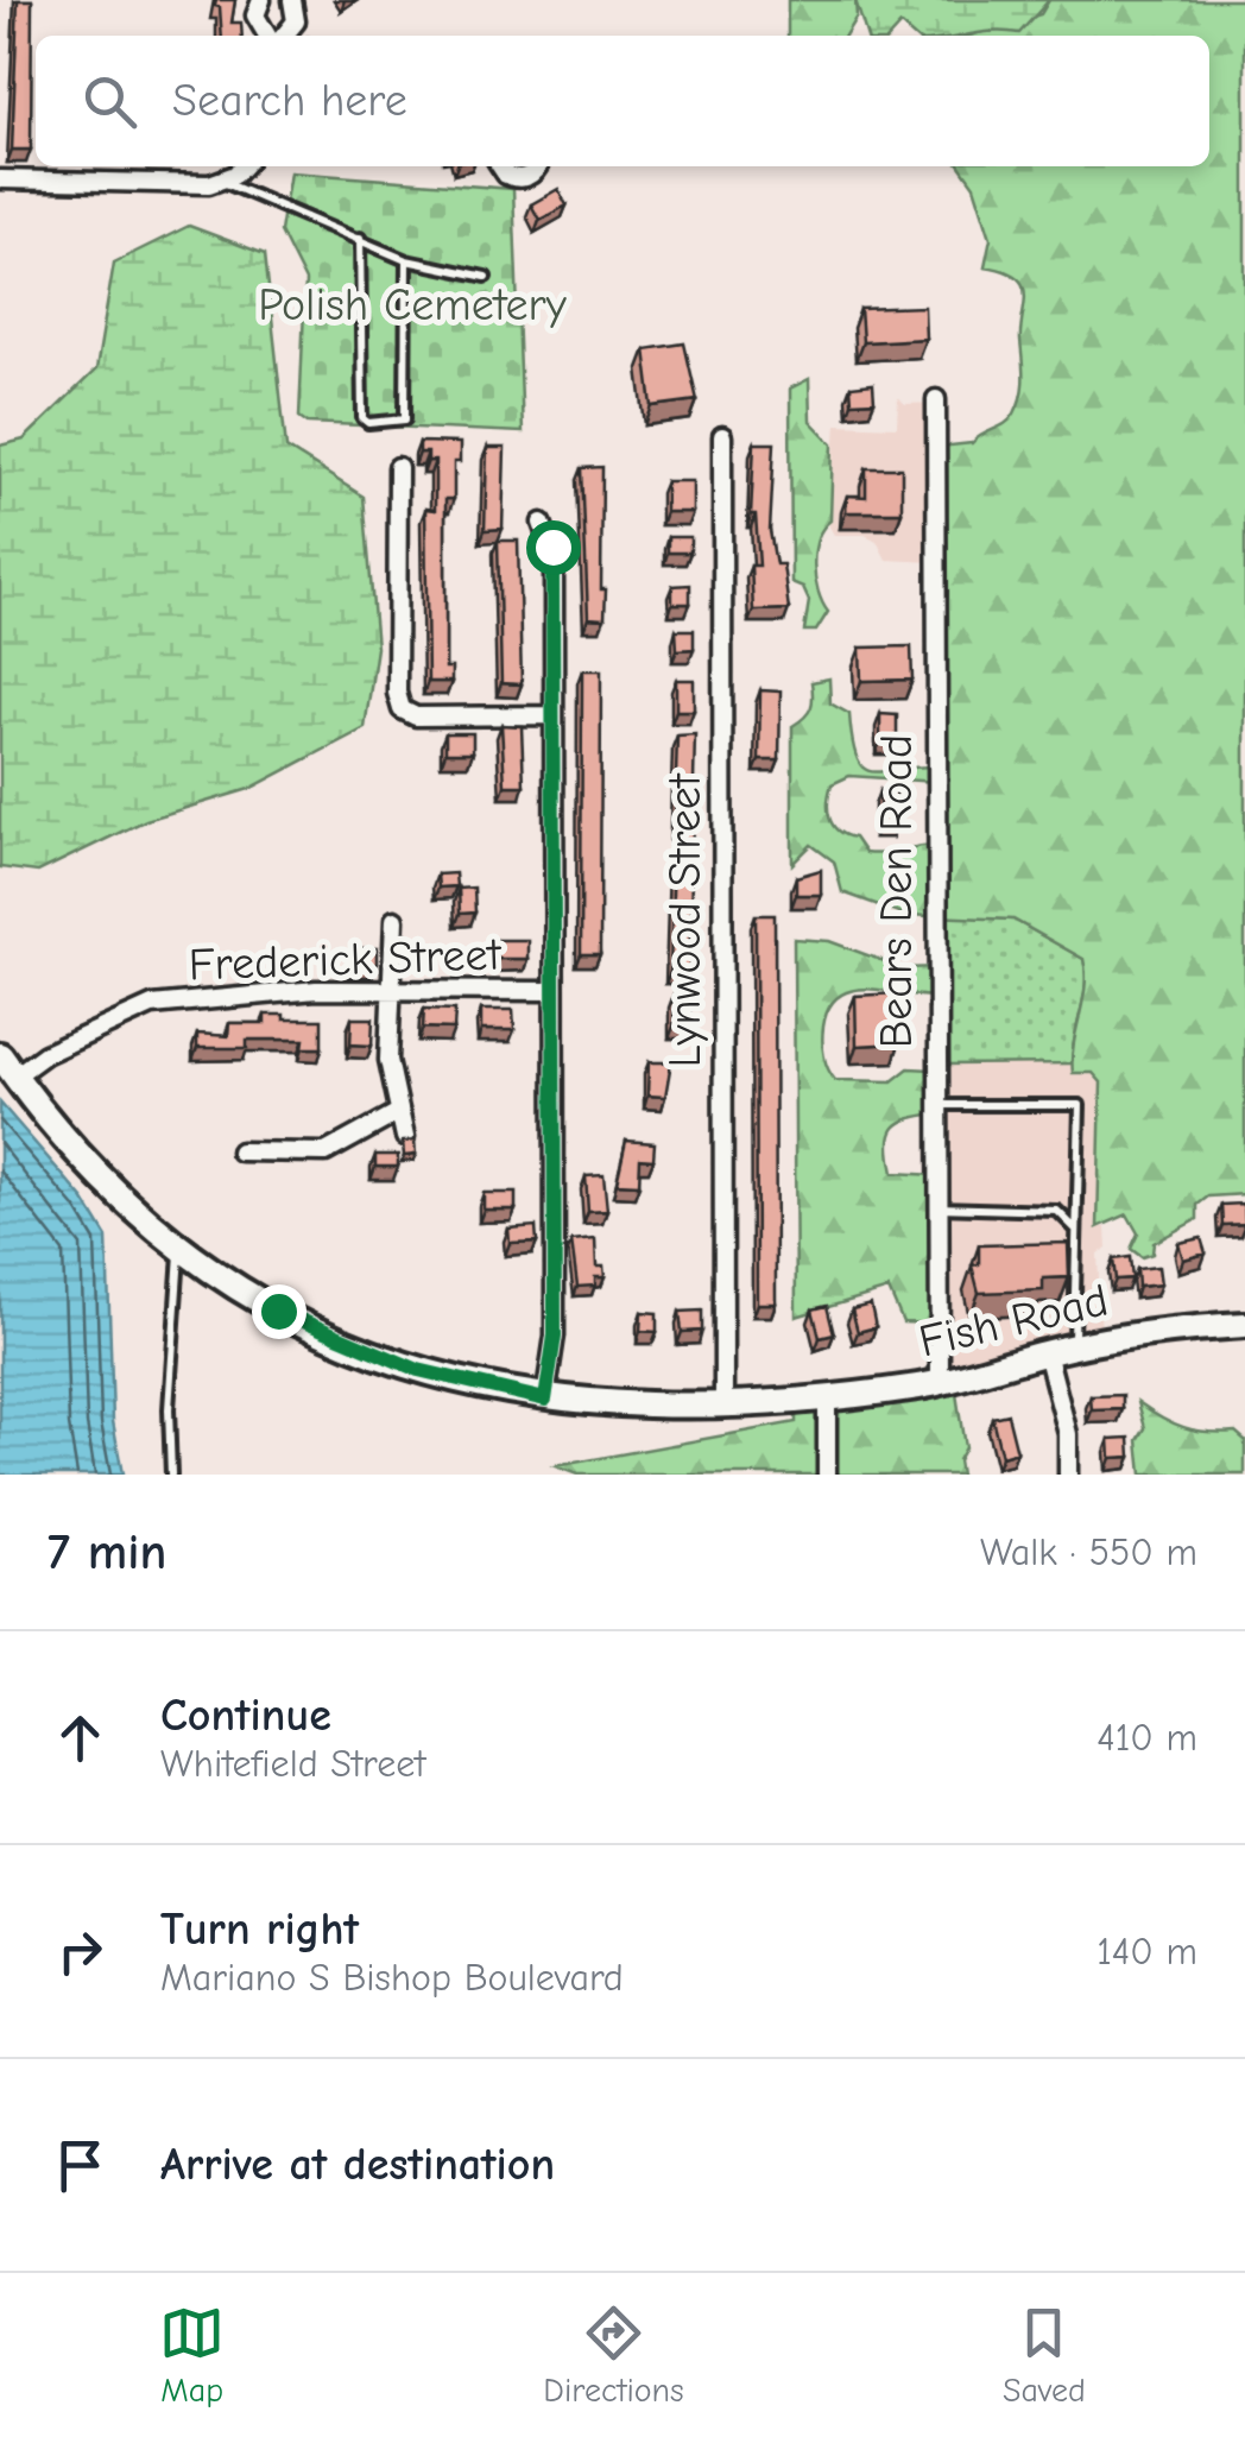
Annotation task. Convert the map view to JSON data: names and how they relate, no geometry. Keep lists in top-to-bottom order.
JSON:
{
  "streets": {
    "main road": ["Fish Road"],
    "street": ["Bears Den Road", "Lynwood Street", "Frederick Street"]
  },
  "crossings": [
    ["Bears Den Road", "Fish Road"],
    ["Lynwood Street", "Fish Road"],
    ["Frederick Street", "Fish Road"]
  ],
  "parks": ["Polish Cemetery"],
  "page": {
    "search": "Search here",
    "heading": ["7 min", "Walk · 550 m"],
    "list": [
      ["Continue", "Whitefield Street", "410 m"],
      ["Turn right", "Mariano S Bishop Boulevard", "140 m"],
      "Arrive at destination"
    ],
    "nav": ["Map", "Directions", "Saved"]
  }
}
